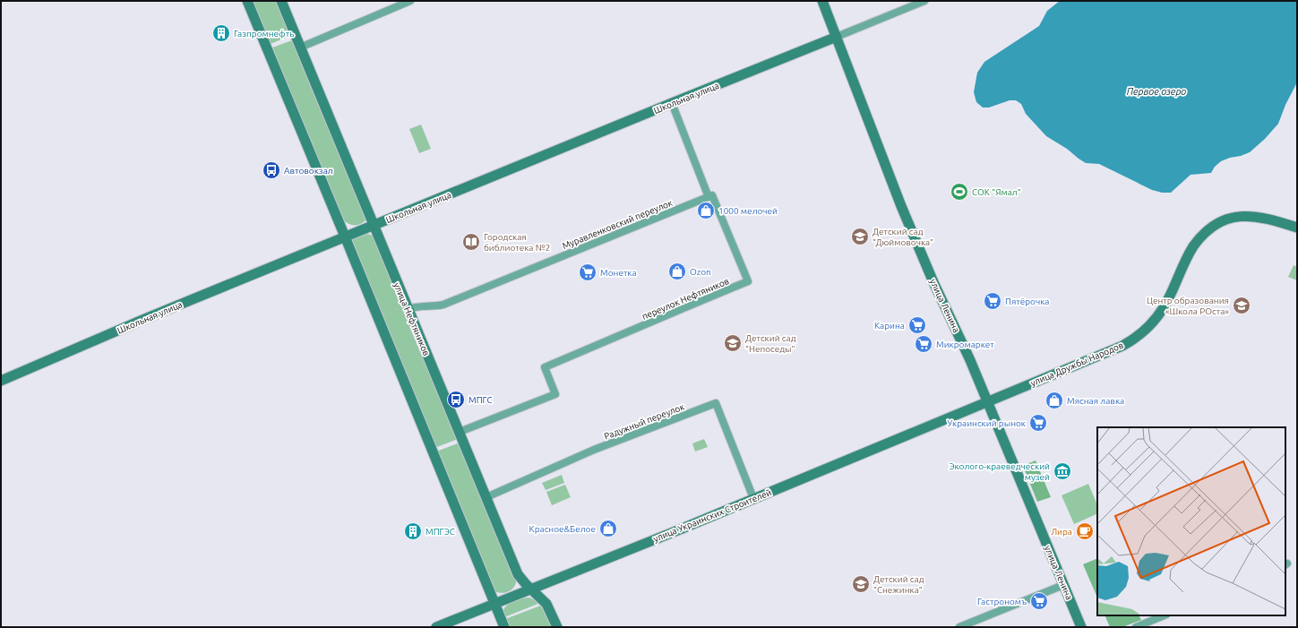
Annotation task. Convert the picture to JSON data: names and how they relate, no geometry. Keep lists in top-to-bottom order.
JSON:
{
  "streets": {
    "main road": [
      "Школьная улица",
      "улица Ленина",
      "улица Нефтяников",
      "улица Дружбы Народов",
      "улица Украинских Строителей"
    ],
    "street": ["Муравленковский переулок", "переулок Нефтяников", "Радужный переулок"]
  },
  "crossings": [
    ["Школьная улица", "переулок Нефтяников"],
    ["Школьная улица", "улица Ленина"],
    ["Школьная улица", "улица Нефтяников"],
    ["Муравленковский переулок", "переулок Нефтяников"],
    ["Муравленковский переулок", "улица Нефтяников"],
    ["переулок Нефтяников", "улица Нефтяников"],
    ["улица Ленина", "улица Дружбы Народов"],
    ["улица Ленина", "улица Украинских Строителей"],
    ["улица Нефтяников", "Радужный переулок"],
    ["улица Нефтяников", "улица Украинских Строителей"],
    ["улица Дружбы Народов", "улица Украинских Строителей"],
    ["Радужный переулок", "улица Украинских Строителей"]
  ],
  "water": ["Первое озеро"],
  "places": {
    "building": ["Газпромнефть", "МПГЭС"],
    "bus stop": ["Автовокзал", "МПГС"],
    "sports": ["СОК \"Ямал\""],
    "shop": [
      "1000 мелочей",
      "Ozon",
      "Мясная лавка",
      "Красное&Белое"
    ],
    "school or university": [
      "Детский сад \"Дюймовочка\"",
      "Центр образования «Школа РОста»",
      "Детский сад \"Непоседы\"",
      "Детский сад \"Снежинка\""
    ],
    "library": ["Городская библиотека №2"],
    "supermarket": [
      "Монетка",
      "Пятёрочка",
      "Карина",
      "Микромаркет",
      "Украинский рынок",
      "Гастрономъ"
    ],
    "museum": ["Эколого-краеведческий музей"],
    "cafe": ["Лира"]
  }
}
